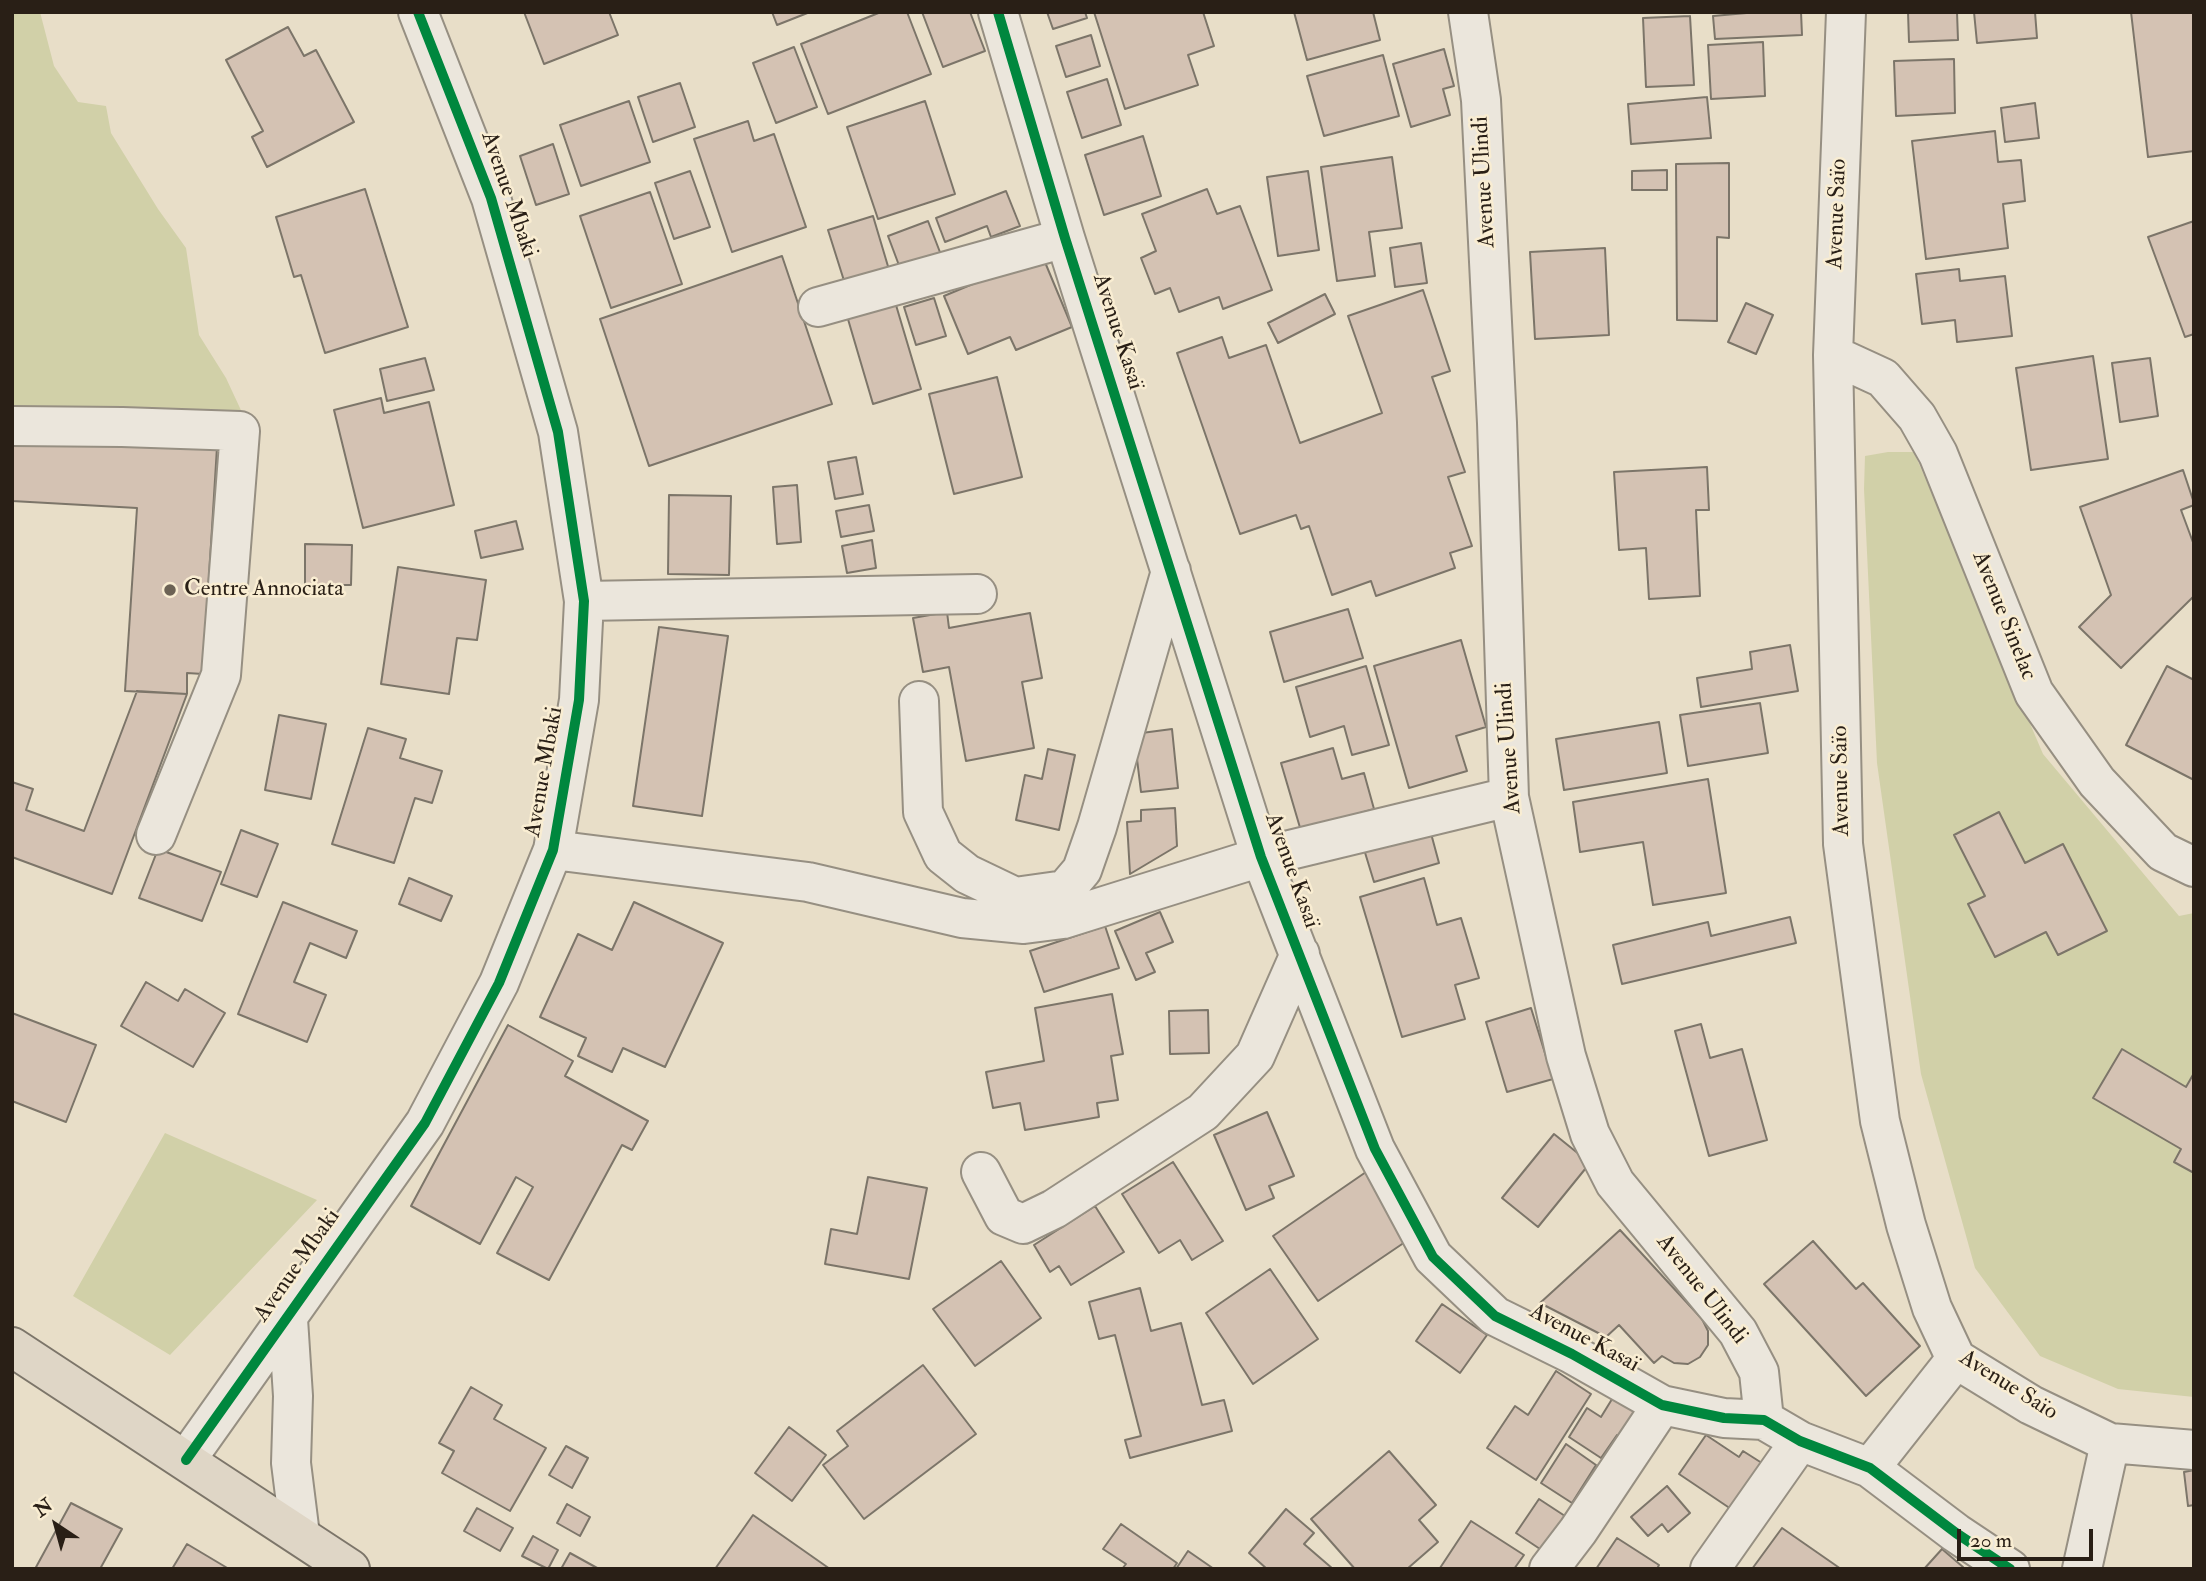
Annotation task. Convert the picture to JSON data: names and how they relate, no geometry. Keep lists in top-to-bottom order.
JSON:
{
  "streets": {
    "street": [
      "Avenue Ulindi",
      "Avenue Mbaki",
      "Avenue Saïo",
      "Avenue Kasaï",
      "Avenue Sinelac"
    ]
  },
  "crossings": [
    ["Avenue Ulindi", "Avenue Kasaï"],
    ["Avenue Saïo", "Avenue Sinelac"]
  ],
  "places": ["Centre Annociata"],
  "scale_bar": "20 m",
  "north": "top left"
}
